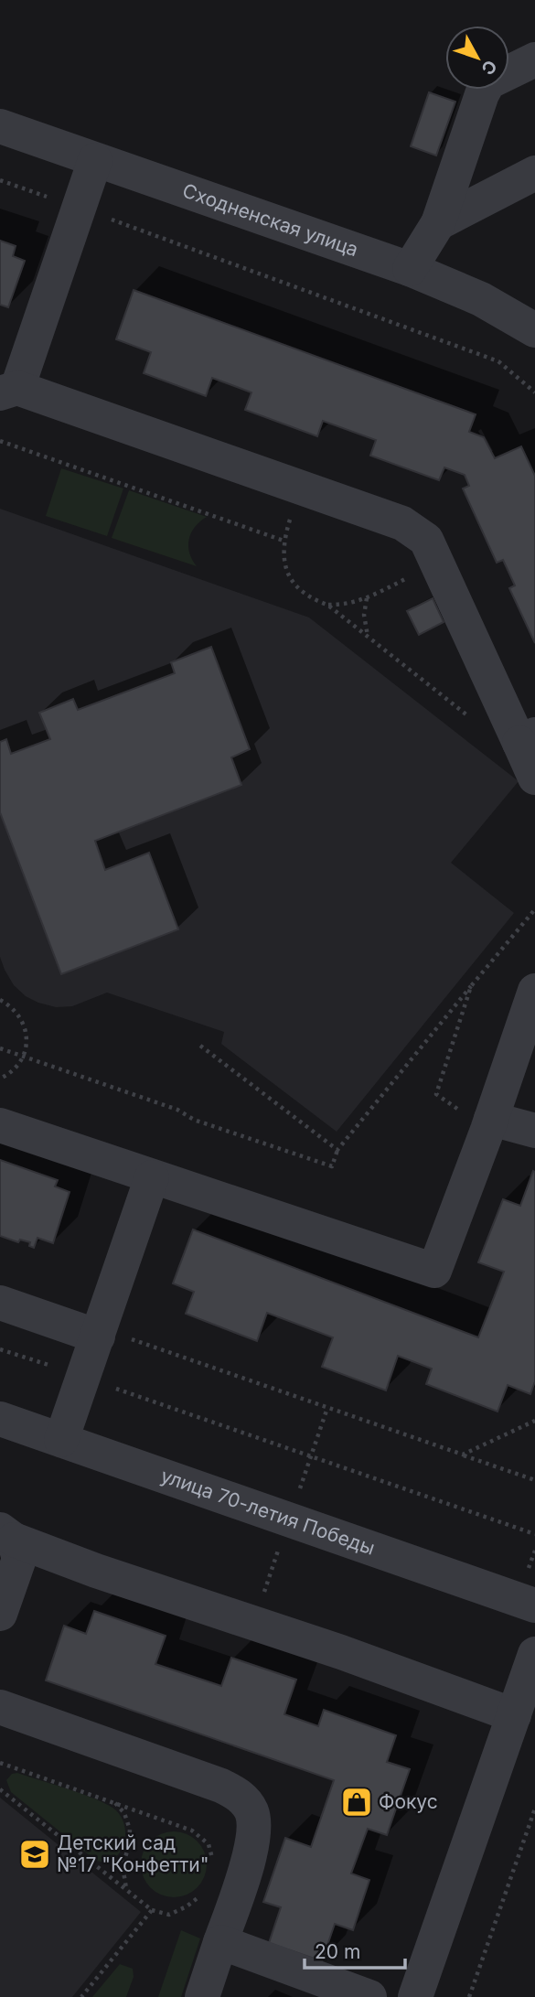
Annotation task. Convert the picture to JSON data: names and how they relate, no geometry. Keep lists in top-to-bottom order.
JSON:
{
  "streets": {
    "street": ["Сходненская улица", "улица 70-летия Победы"]
  },
  "places": {
    "shop": ["Фокус"],
    "school or university": ["Детский сад №17 \"Конфетти\""]
  },
  "scale_bar": "20 m",
  "north": "bottom right"
}
